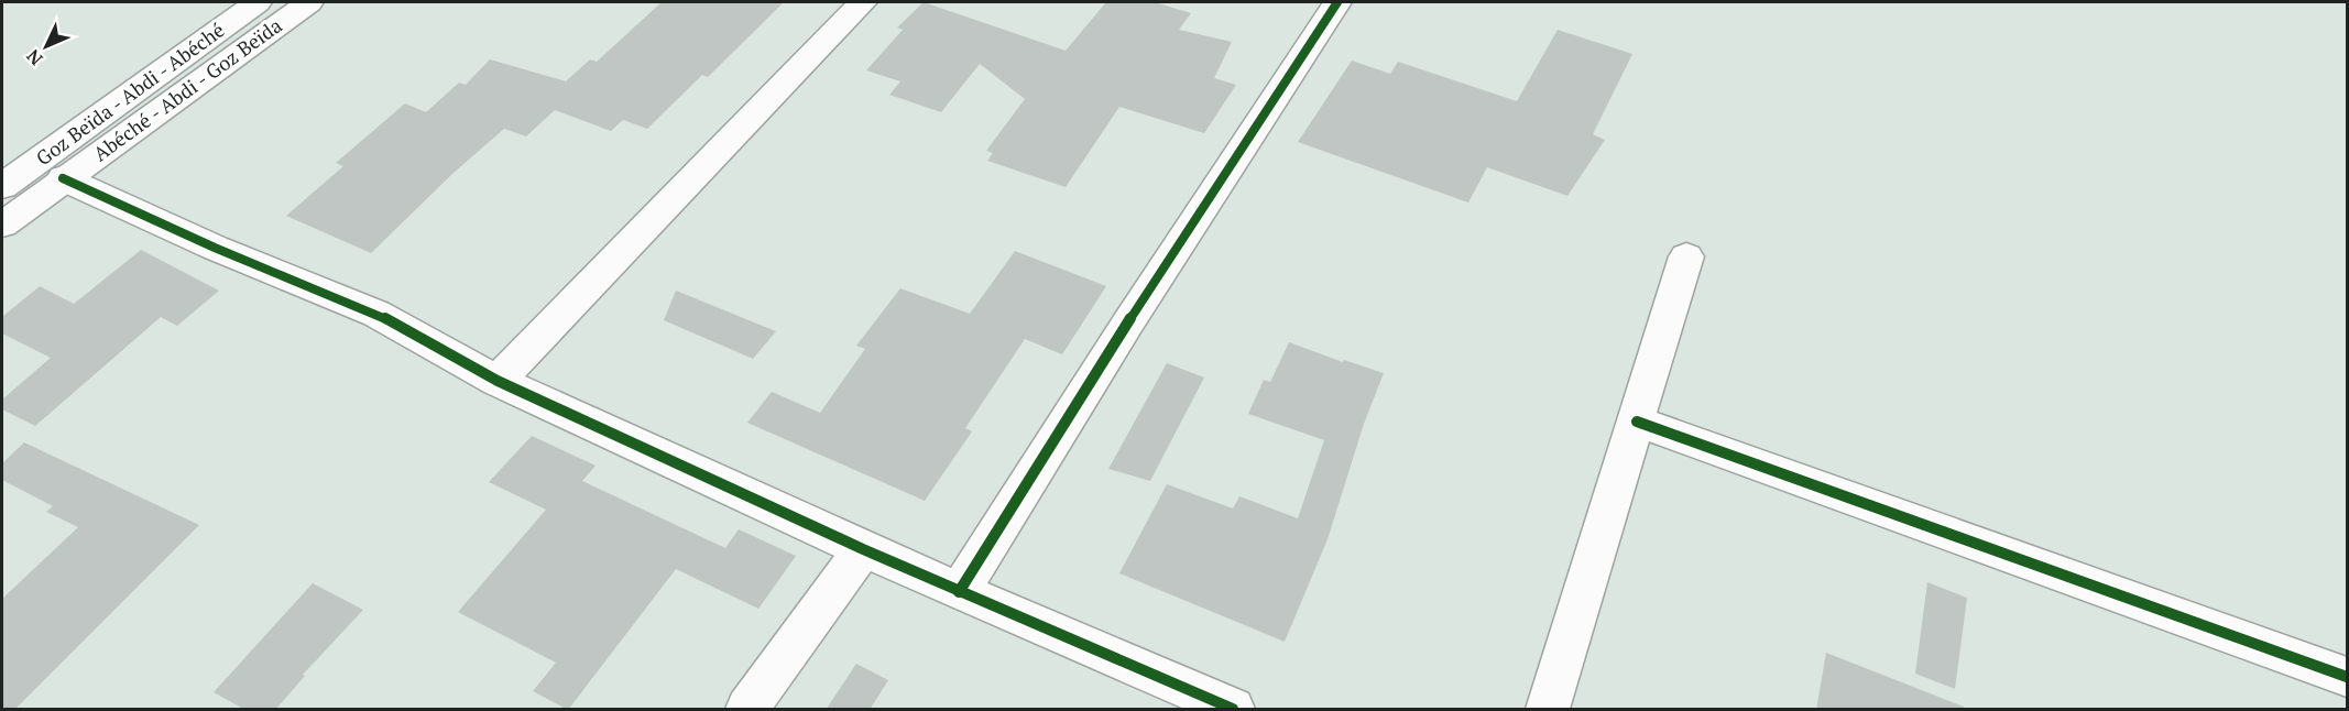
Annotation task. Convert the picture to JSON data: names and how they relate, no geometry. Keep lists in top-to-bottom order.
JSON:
{
  "streets": {
    "street": ["Abéché - Abdi - Goz Beïda", "Goz Beïda - Abdi - Abéché"]
  },
  "north": "bottom left"
}
